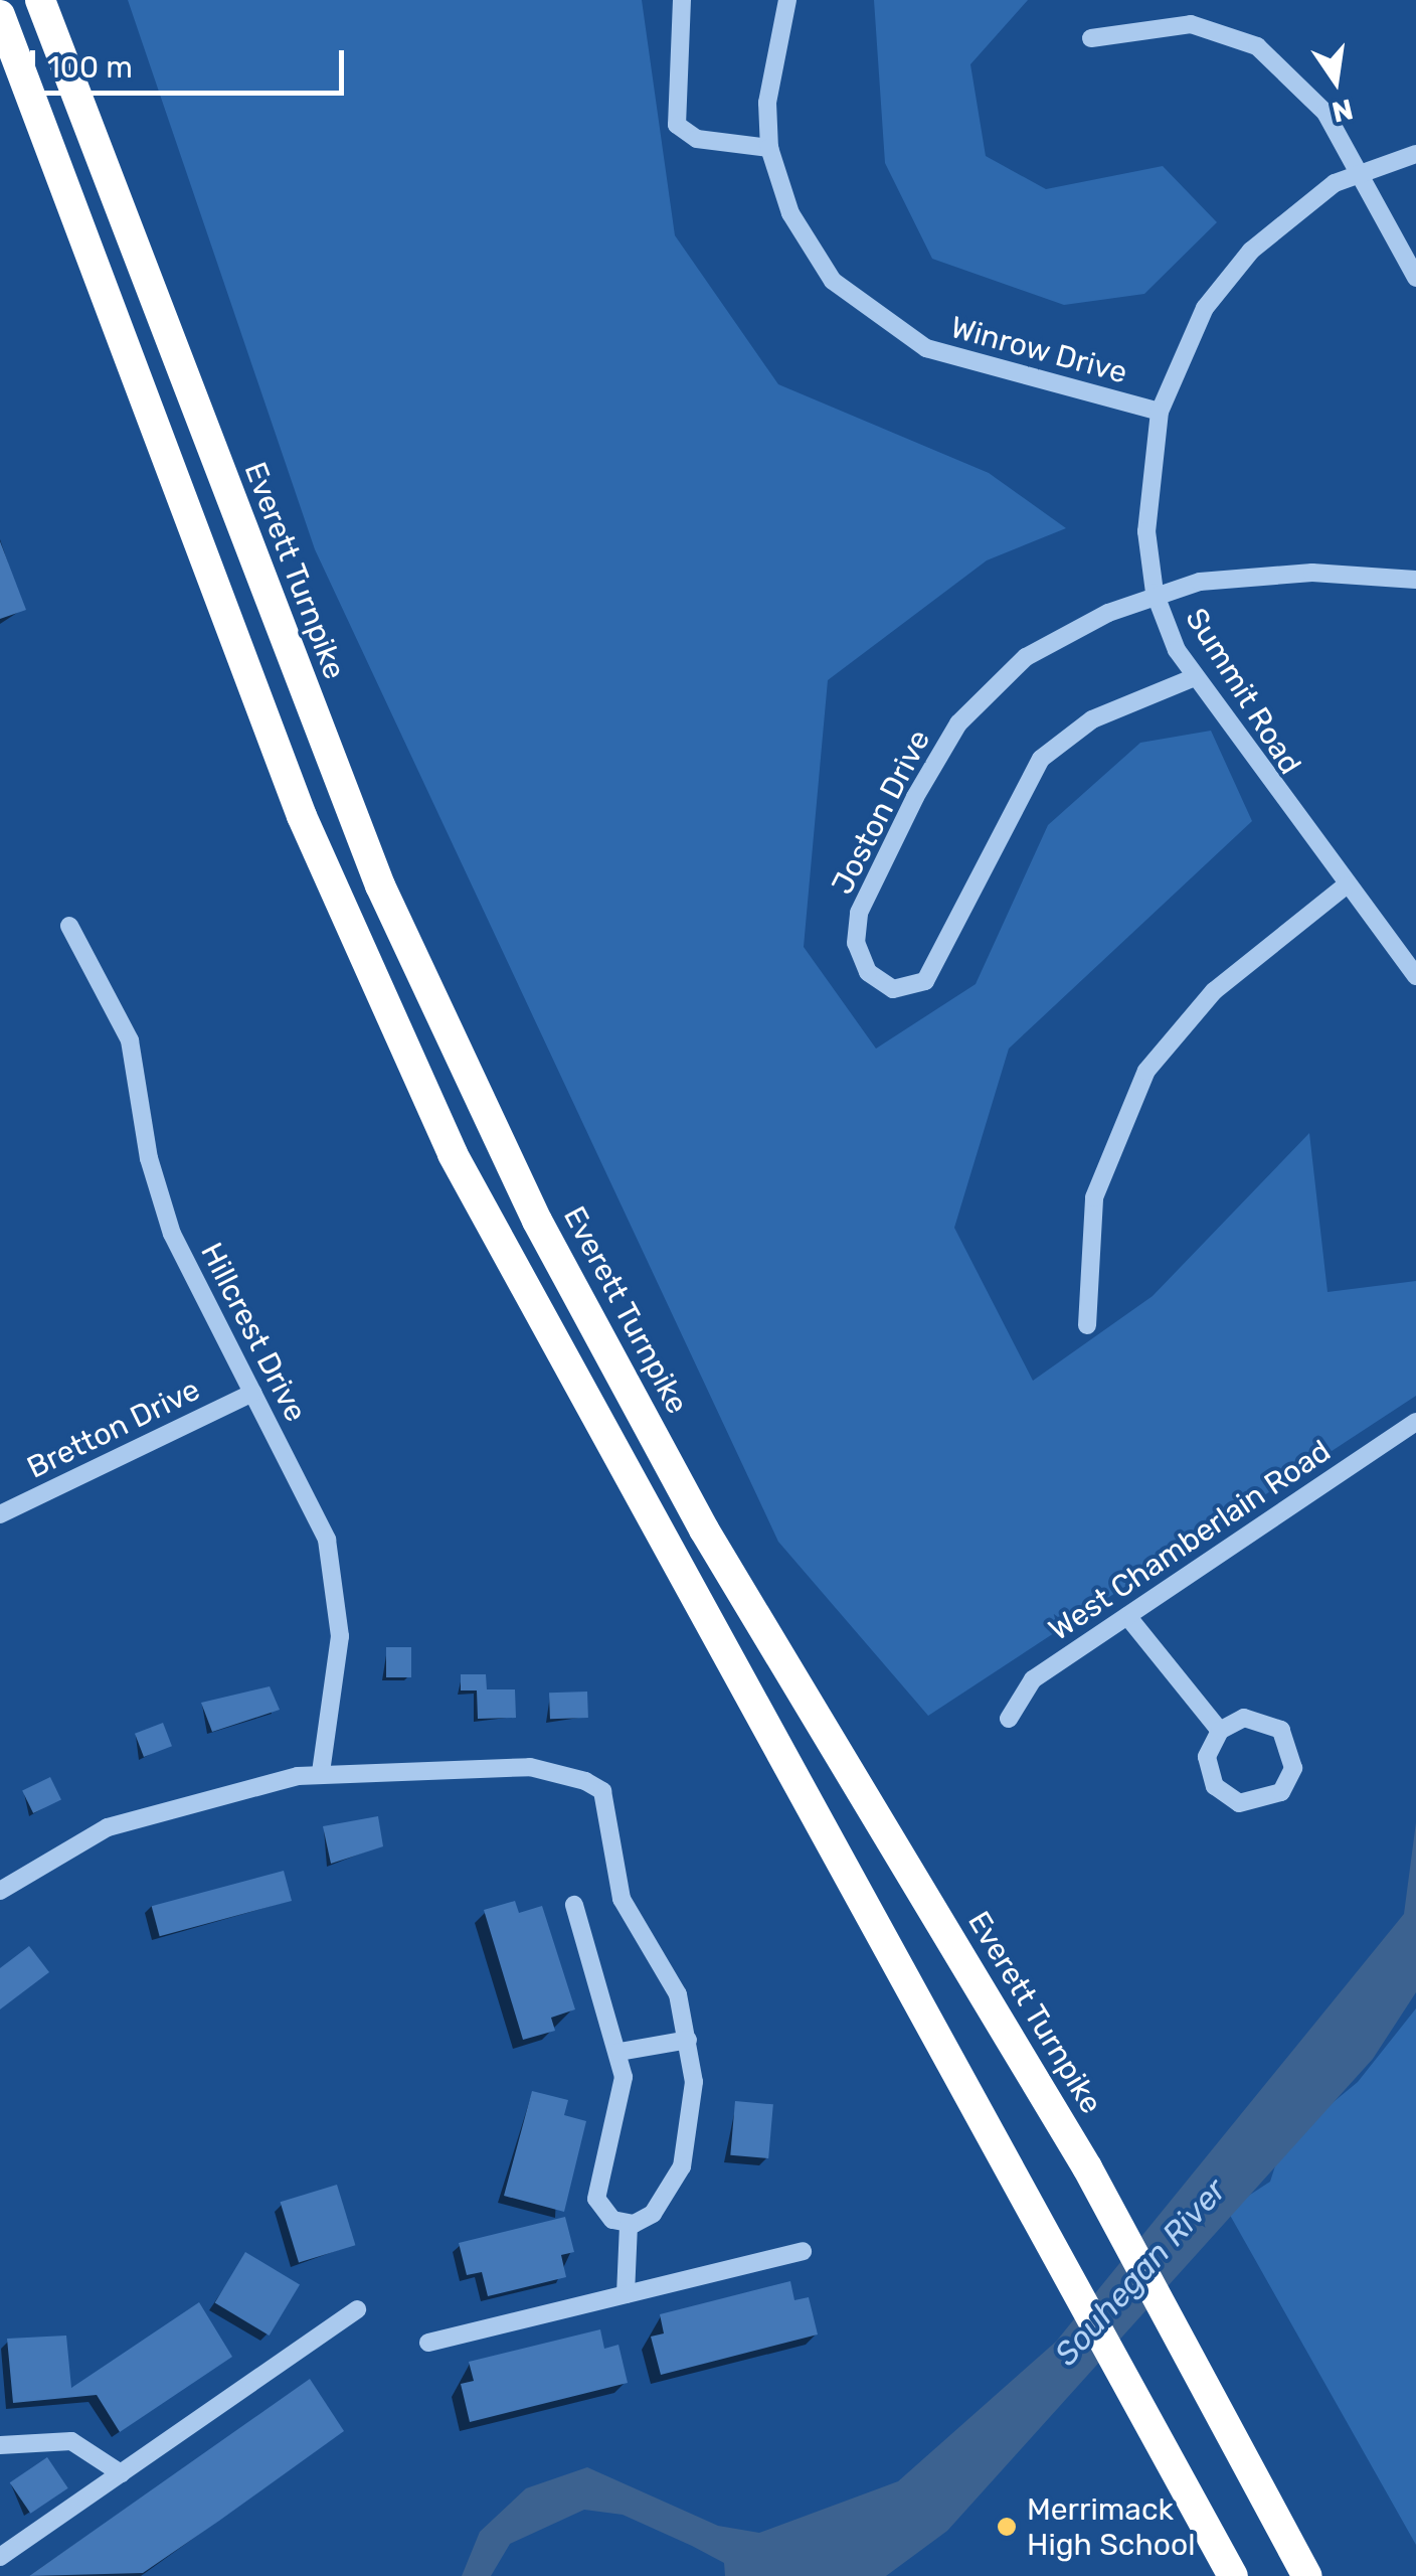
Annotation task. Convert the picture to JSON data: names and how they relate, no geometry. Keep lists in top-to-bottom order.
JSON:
{
  "streets": {
    "highway": ["Everett Turnpike"],
    "street": [
      "Winrow Drive",
      "Summit Road",
      "Joston Drive",
      "Hillcrest Drive",
      "Bretton Drive",
      "West Chamberlain Road"
    ]
  },
  "crossings": [
    ["Winrow Drive", "Summit Road"],
    ["Summit Road", "Joston Drive"],
    ["Hillcrest Drive", "Bretton Drive"]
  ],
  "water": ["Souhegan River"],
  "places": ["Merrimack High School"],
  "scale_bar": "100 m",
  "north": "bottom"
}
